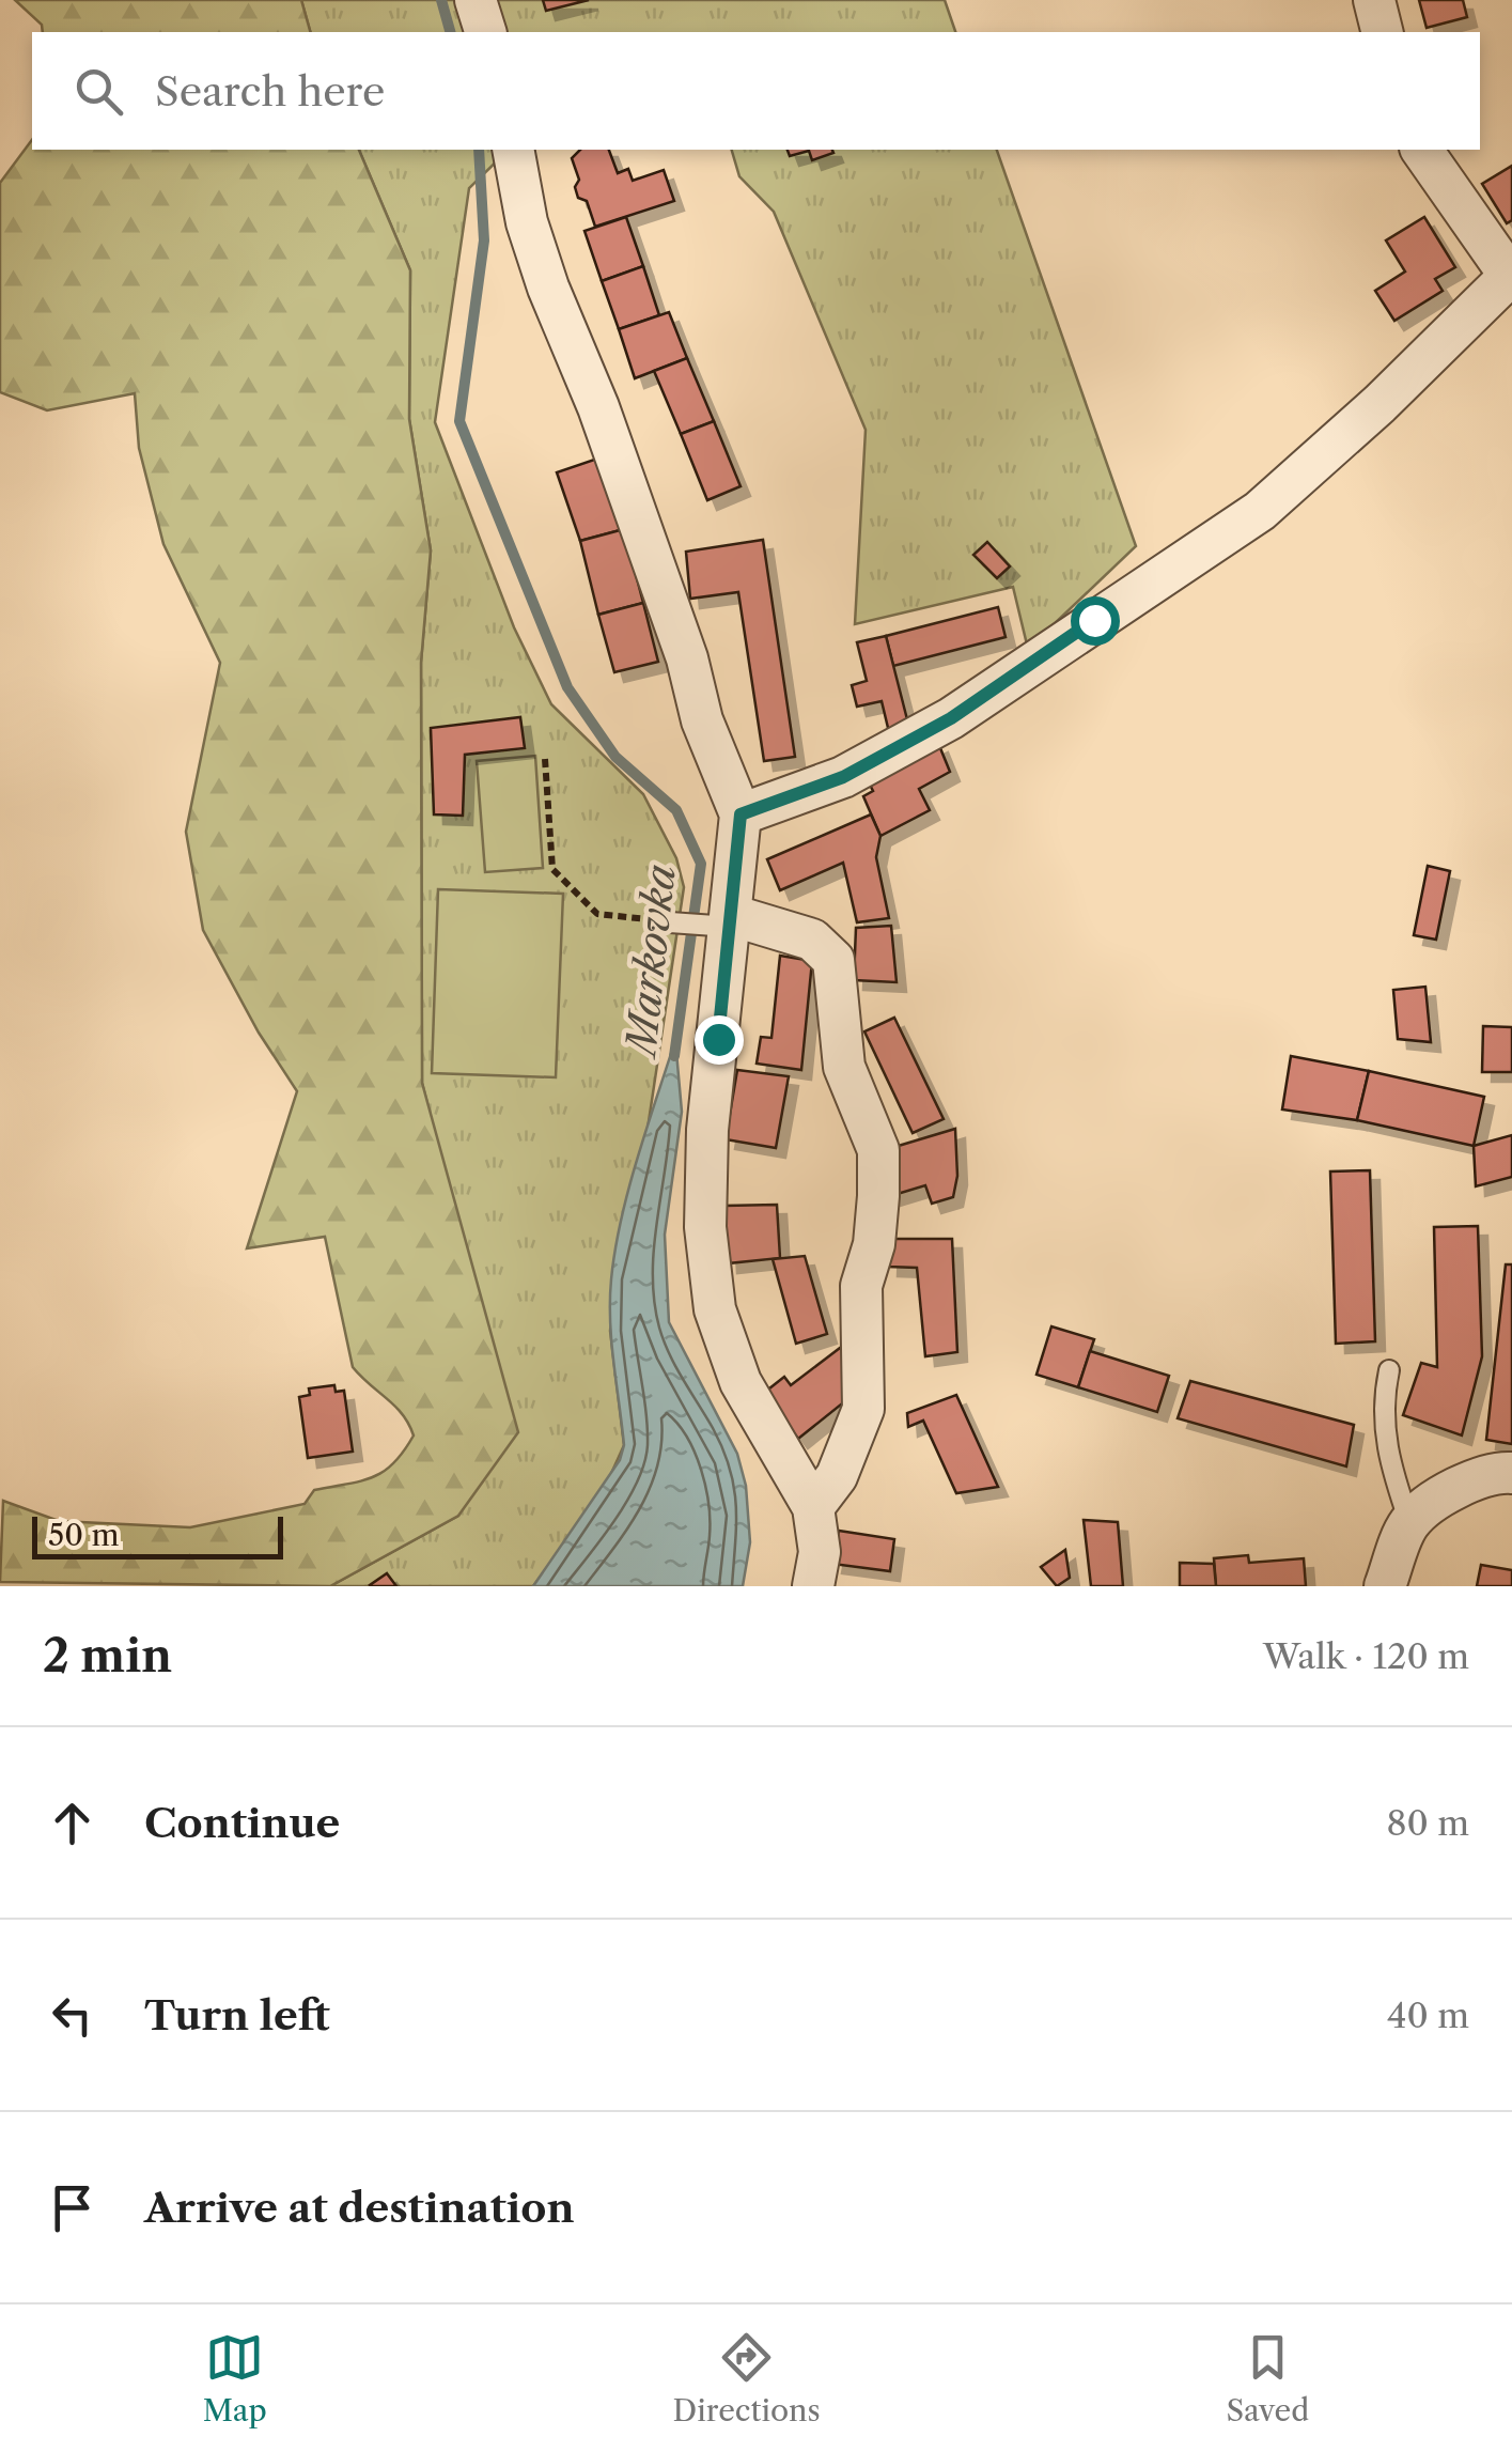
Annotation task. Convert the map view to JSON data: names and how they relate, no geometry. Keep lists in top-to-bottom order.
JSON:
{
  "water": ["Markovka"],
  "scale_bar": "50 m",
  "page": {
    "search": "Search here",
    "scale": "50 m",
    "heading": ["2 min", "Walk · 120 m"],
    "list": [
      ["Continue", "80 m"],
      ["Turn left", "40 m"],
      "Arrive at destination"
    ],
    "nav": ["Map", "Directions", "Saved"]
  }
}
